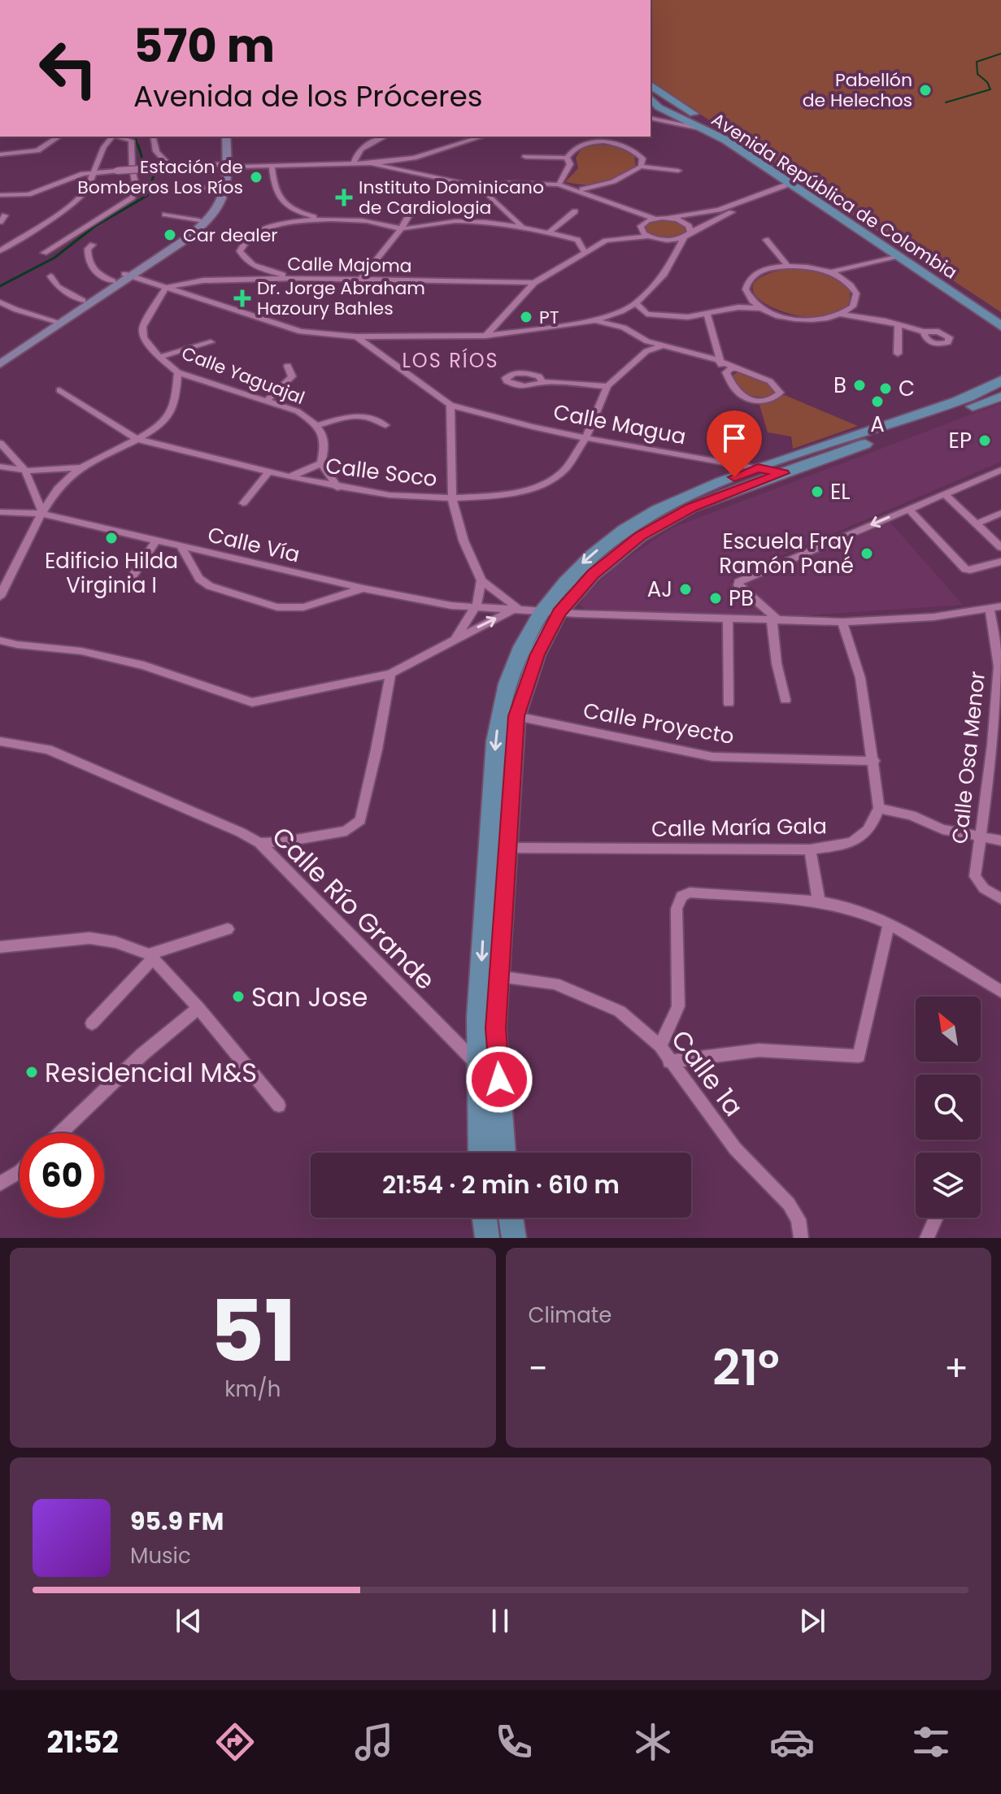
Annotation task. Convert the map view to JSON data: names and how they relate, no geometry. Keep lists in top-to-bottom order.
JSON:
{
  "streets": {
    "main road": ["Avenida República de Colombia"],
    "street": [
      "Calle Majoma",
      "Calle Yaguajal",
      "Calle Magua",
      "Calle Soco",
      "Calle Vía",
      "Calle Proyecto",
      "Calle Osa Menor",
      "Calle María Gala",
      "Calle Río Grande",
      "Calle 1a"
    ]
  },
  "crossings": [
    ["Calle Majoma", "Calle Yaguajal"],
    ["Calle Magua", "Calle Soco"],
    ["Calle Vía", "Calle Osa Menor"]
  ],
  "districts": ["LOS RÍOS"],
  "places": {
    "other": [
      "Pabellón de Helechos",
      "Estación de Bomberos Los Ríos",
      "Car dealer",
      "PT",
      "B",
      "C",
      "A",
      "EP",
      "EL",
      "Edificio Hilda Virginia I",
      "Escuela Fray Ramón Pané",
      "AJ",
      "PB",
      "San Jose",
      "Residencial M&S"
    ],
    "health": ["Instituto Dominicano de Cardiologia", "Dr. Jorge Abraham Hazoury Bahles"]
  },
  "north": "top left",
  "page": {
    "turn": ["570 m", "Avenida de los Próceres"],
    "limit": "60",
    "trip": "21:54 · 2 min · 610 m",
    "tile": [
      ["51", "km/h"],
      "Climate"
    ],
    "heat": ["−", "21°", "+"],
    "song": ["95.9 FM", "Music"],
    "tabs": "21:52"
  }
}
